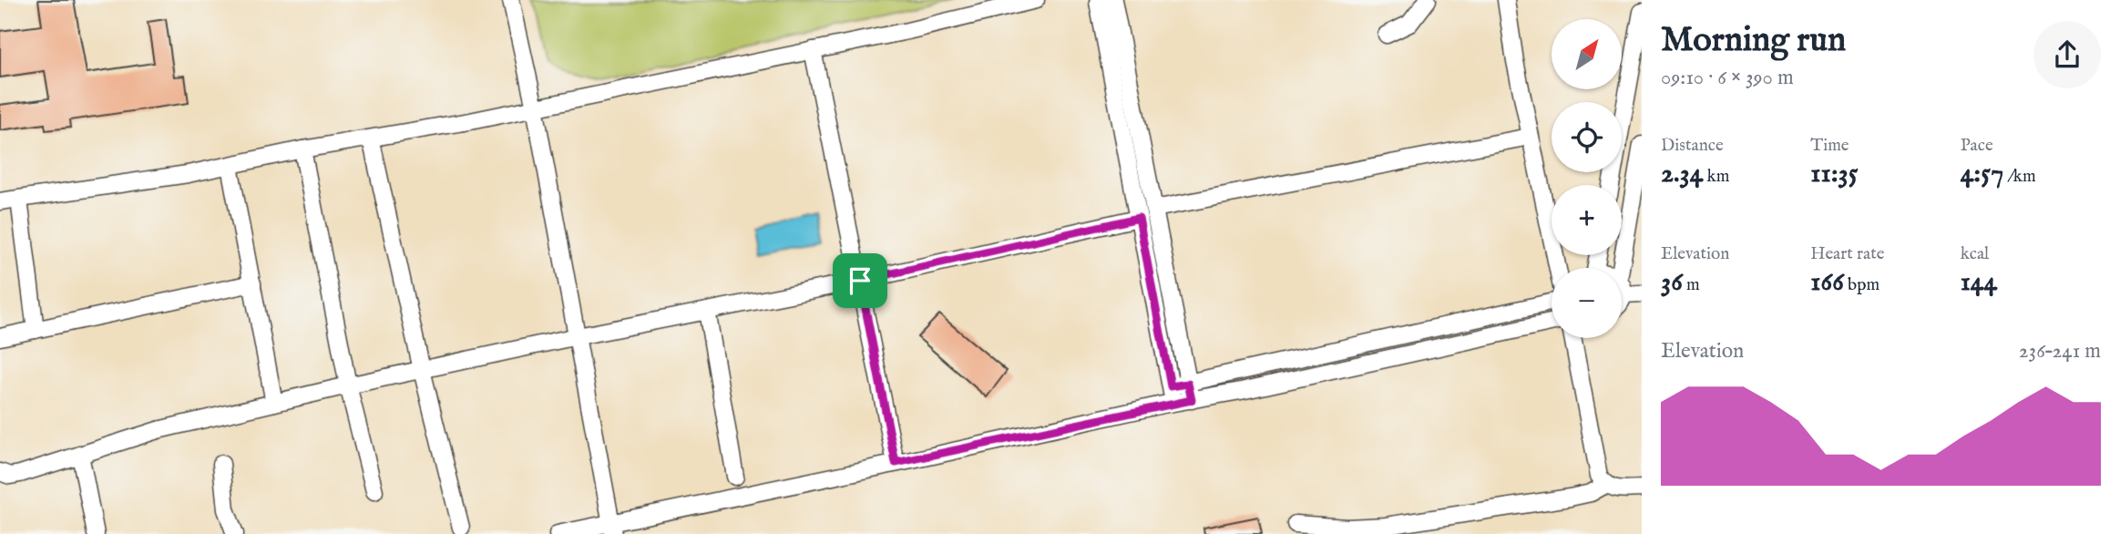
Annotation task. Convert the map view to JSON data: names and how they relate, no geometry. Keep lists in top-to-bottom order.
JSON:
{
  "north": "top right",
  "page": {
    "heading": ["Morning run", "09:10 · 6 × 390 m"],
    "map_buttons": ["+", "−"],
    "stats": [
      ["Distance", "2.34 km"],
      ["Time", "11:35"],
      ["Pace", "4:57 /km"],
      ["Elevation", "36 m"],
      ["Heart rate", "166 bpm"],
      ["kcal", "144"]
    ],
    "chart": ["Elevation", "236–241 m"]
  }
}
